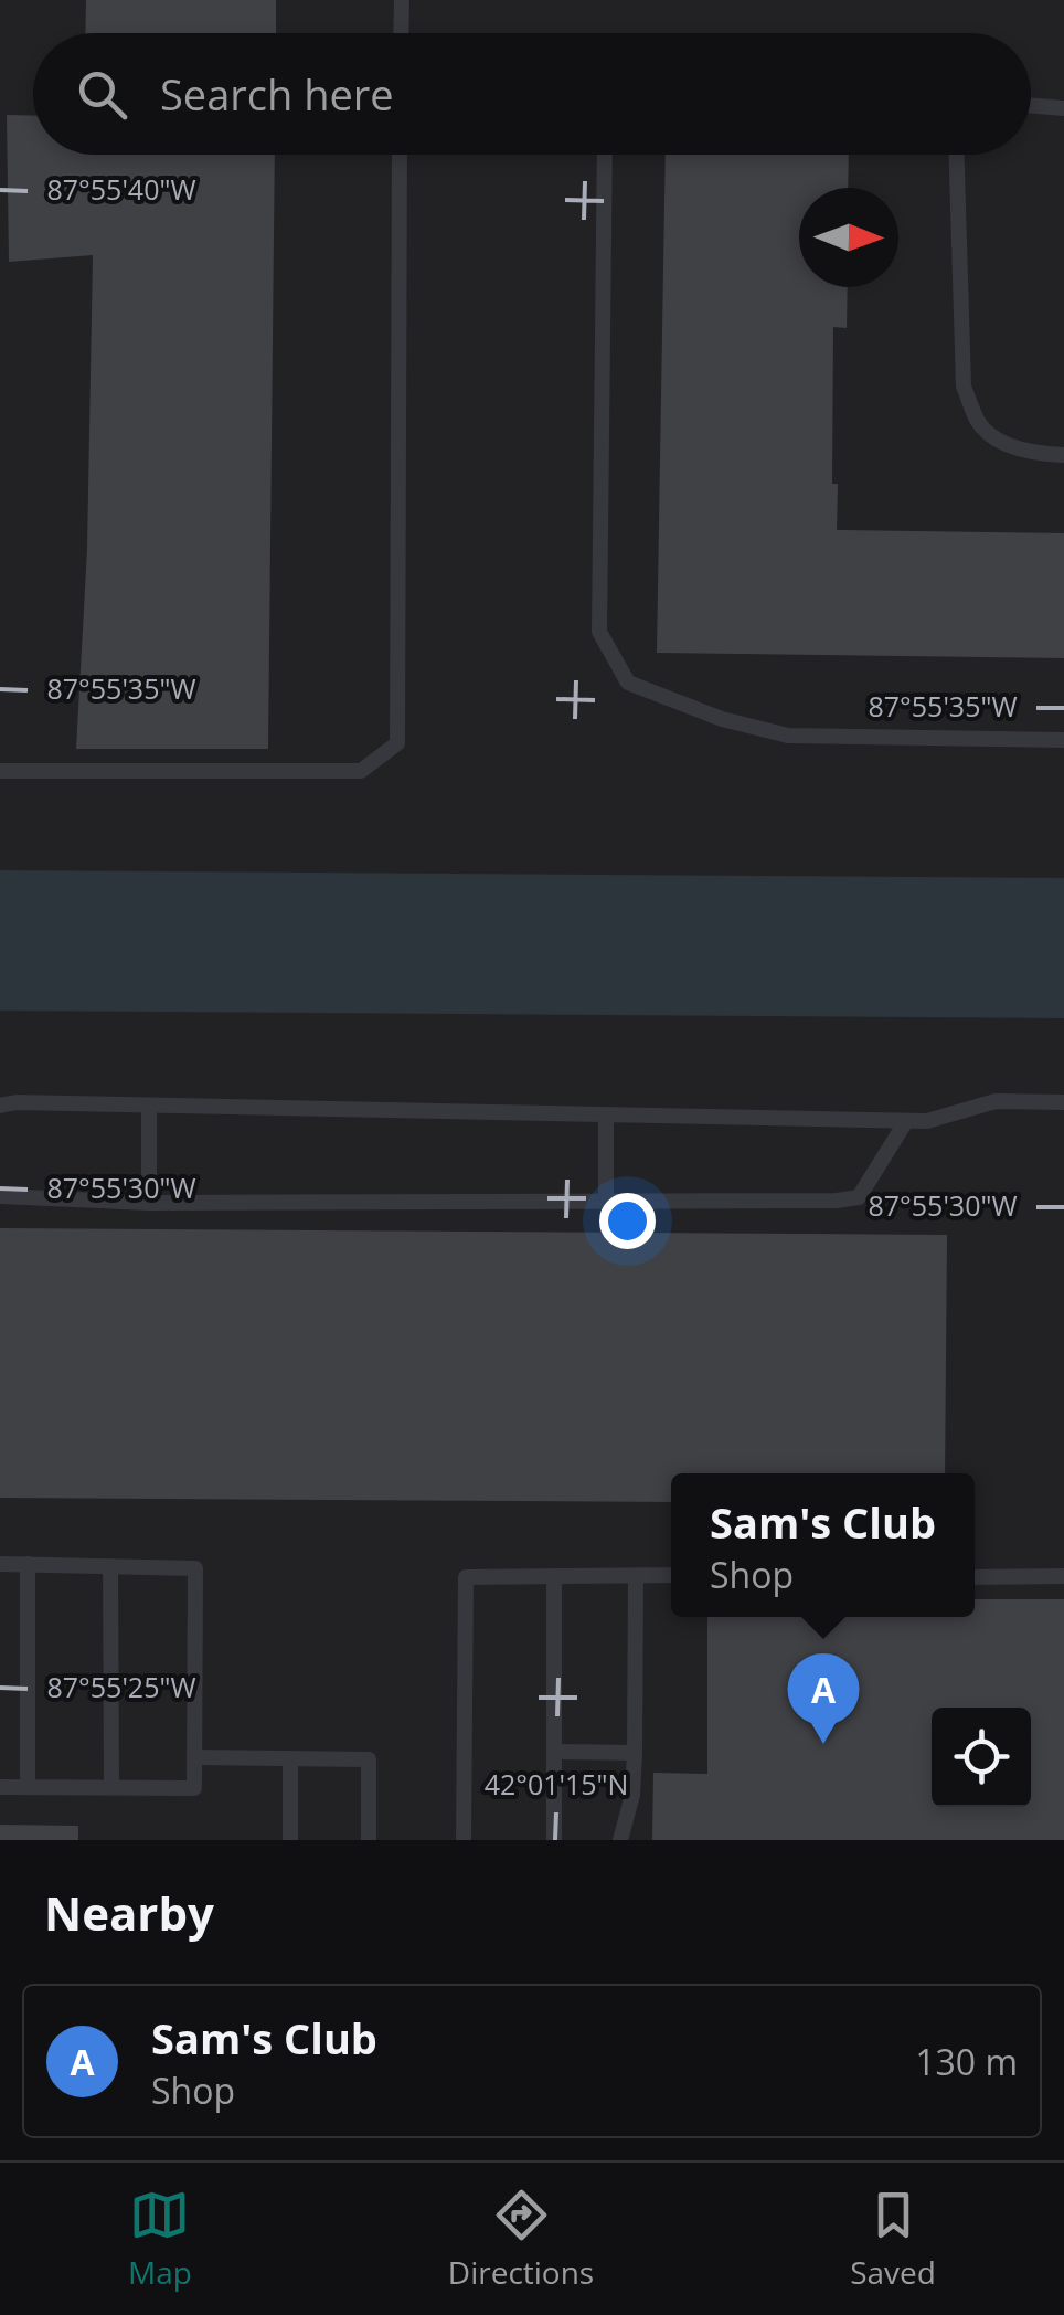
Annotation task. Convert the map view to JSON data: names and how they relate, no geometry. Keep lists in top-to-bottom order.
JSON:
{
  "north": "right",
  "page": {
    "search": "Search here",
    "popup": ["Sam's Club", "Shop"],
    "pins": "A",
    "heading": "Nearby",
    "list": [
      {
        "mark": "A",
        "name": "Sam's Club",
        "note": "Shop",
        "value": "130 m"
      }
    ],
    "nav": ["Map", "Directions", "Saved"]
  },
  "coordinates": [
    "87°55'40\"W",
    "87°55'35\"W",
    "87°55'30\"W",
    "87°55'25\"W",
    "42°01'15\"N"
  ]
}
